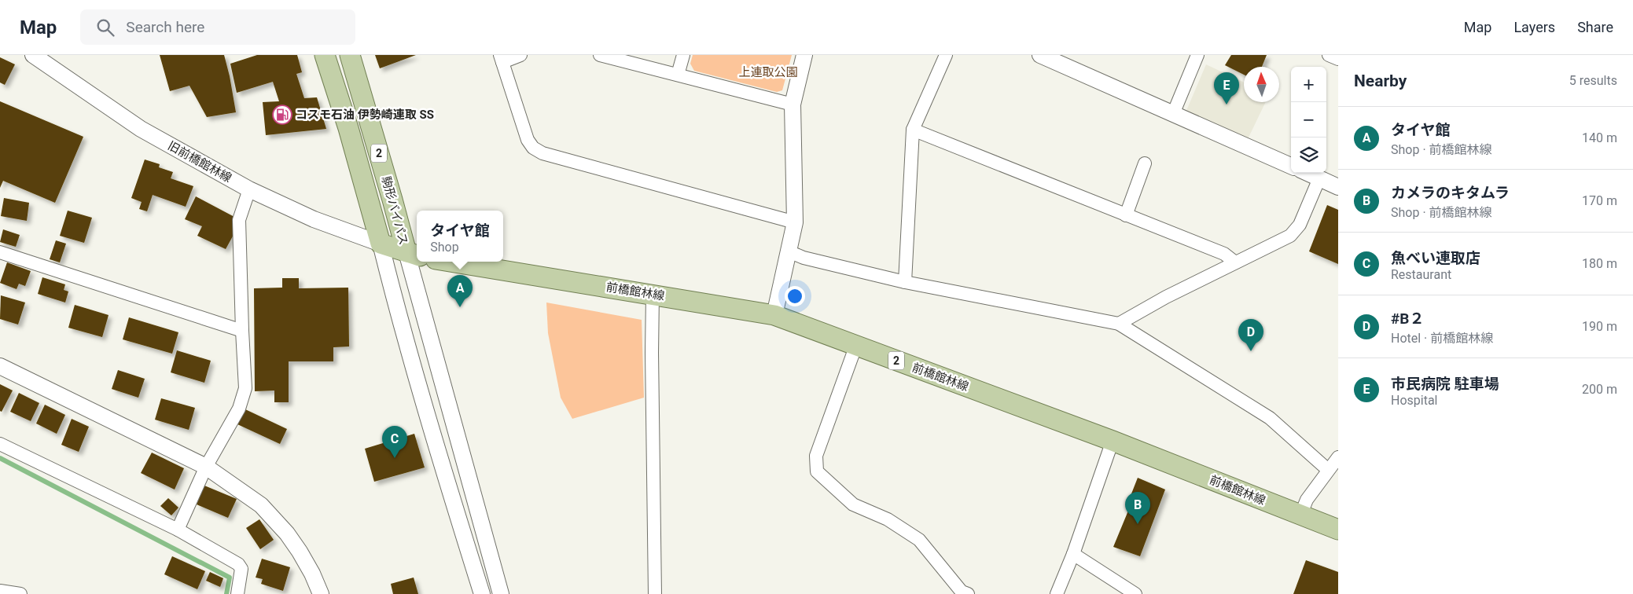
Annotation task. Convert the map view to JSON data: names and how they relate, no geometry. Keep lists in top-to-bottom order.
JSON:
{
  "streets": {
    "main road": ["2", "駒形バイパス", "前橋館林線"],
    "street": ["旧前橋館林線"]
  },
  "crossings": [
    ["旧前橋館林線", "駒形バイパス"]
  ],
  "parks": ["上連取公園"],
  "places": {
    "fuel station": ["コスモ石油 伊勢崎連取 SS"]
  },
  "north": "top",
  "page": {
    "header": "Map",
    "search": "Search here",
    "nav": ["Map", "Layers", "Share"],
    "heading": ["Nearby", "5 results"],
    "map_buttons": ["+", "−"],
    "pins": [
      "E",
      "A",
      "D",
      "C",
      "B"
    ],
    "list": [
      {
        "mark": "A",
        "name": "タイヤ館",
        "note": "Shop · 前橋館林線",
        "value": "140 m"
      },
      {
        "mark": "B",
        "name": "カメラのキタムラ",
        "note": "Shop · 前橋館林線",
        "value": "170 m"
      },
      {
        "mark": "C",
        "name": "魚べい連取店",
        "note": "Restaurant",
        "value": "180 m"
      },
      {
        "mark": "D",
        "name": "#B２",
        "note": "Hotel · 前橋館林線",
        "value": "190 m"
      },
      {
        "mark": "E",
        "name": "市民病院 駐車場",
        "note": "Hospital",
        "value": "200 m"
      }
    ],
    "popup": ["タイヤ館", "Shop"]
  }
}
